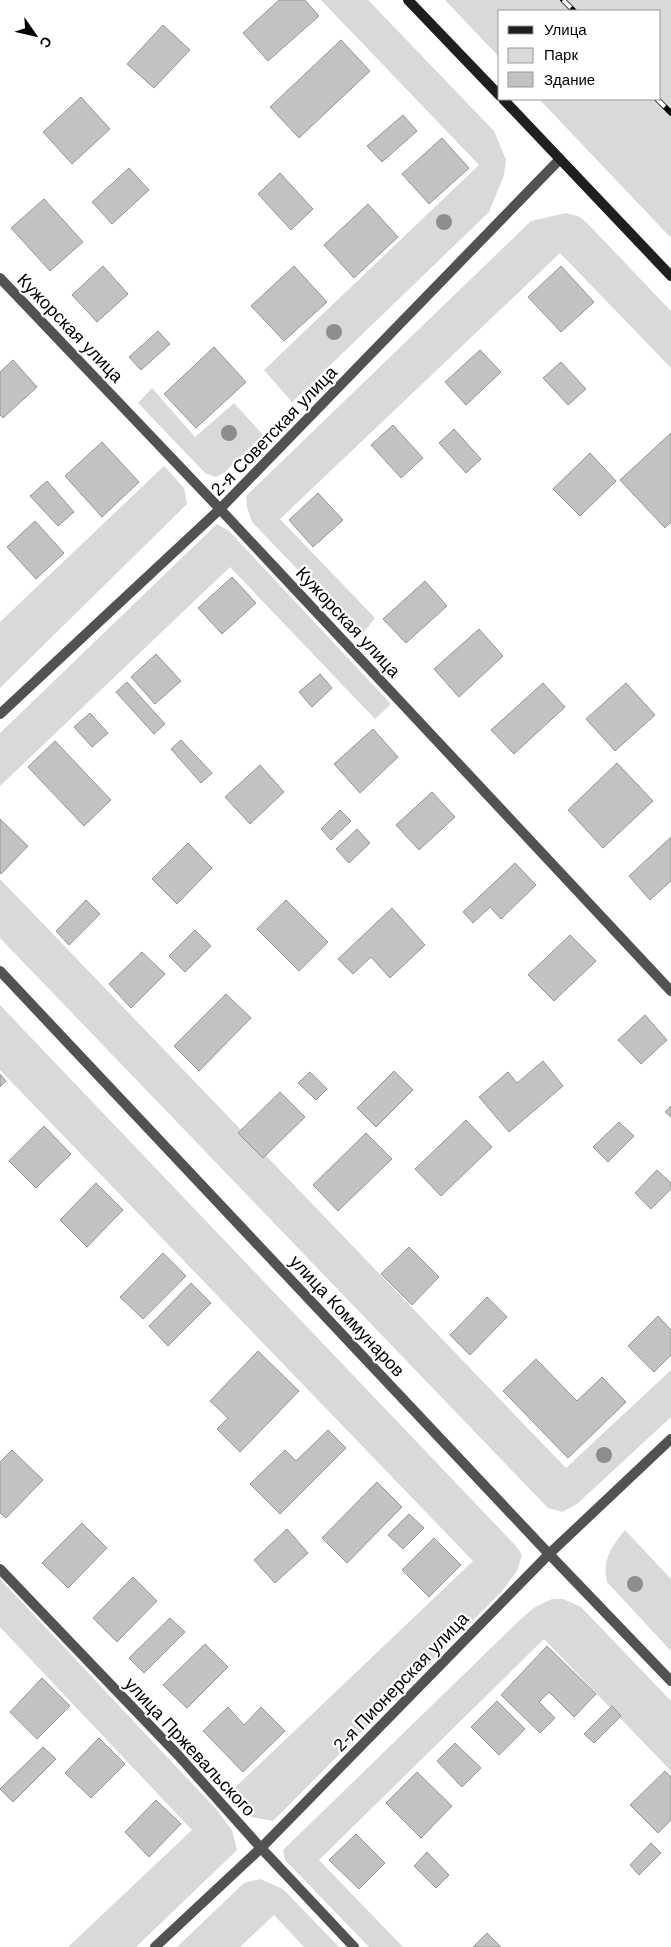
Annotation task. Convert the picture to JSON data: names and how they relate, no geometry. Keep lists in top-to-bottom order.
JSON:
{
  "streets": {
    "street": [
      "Кужорская улица",
      "2-я Советская улица",
      "улица Коммунаров",
      "2-я Пионерская улица",
      "улица Пржевальского"
    ]
  },
  "crossings": [
    ["Кужорская улица", "2-я Советская улица"],
    ["улица Коммунаров", "2-я Пионерская улица"],
    ["2-я Пионерская улица", "улица Пржевальского"]
  ],
  "legend": ["Улица", "Парк", "Здание"],
  "north": "bottom right"
}
